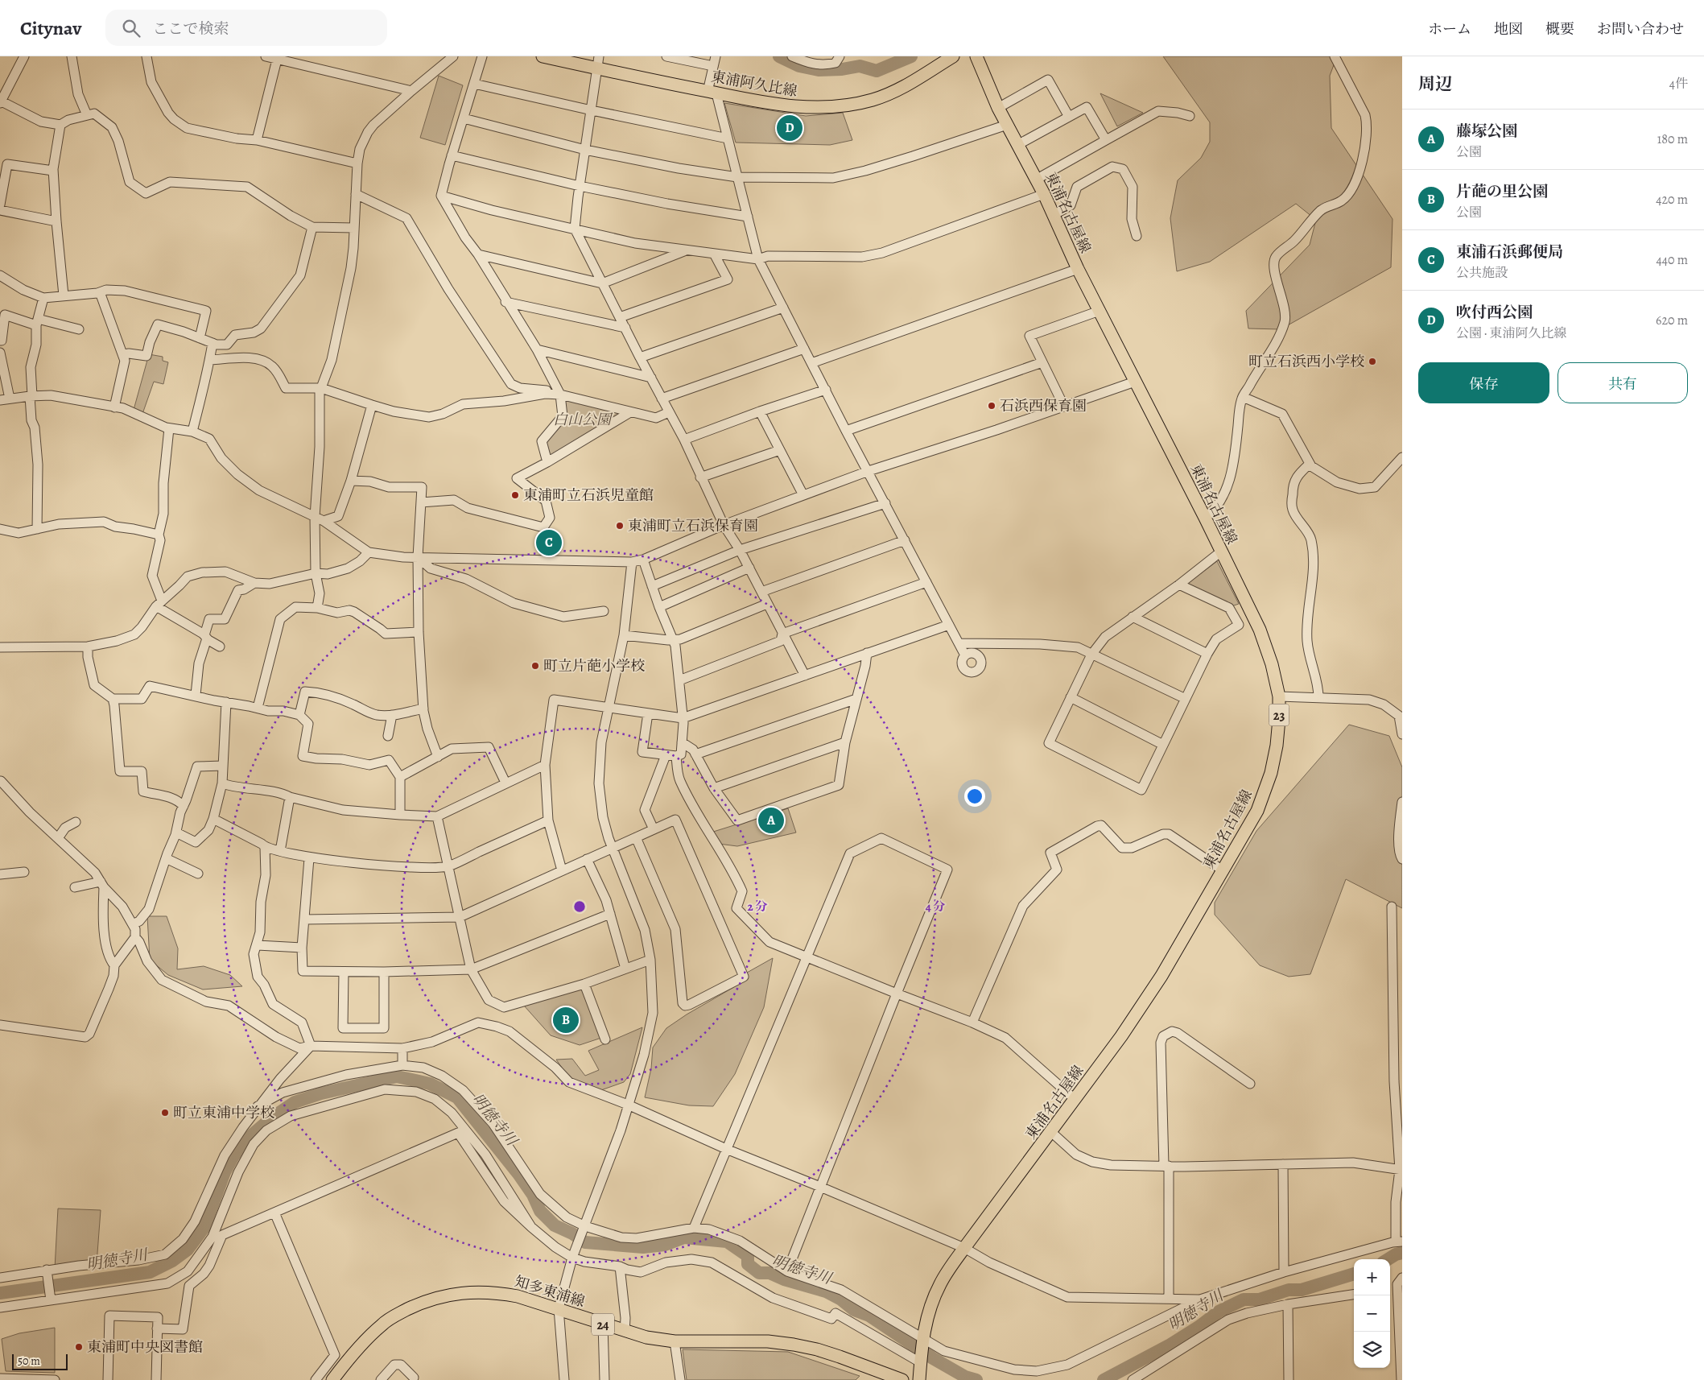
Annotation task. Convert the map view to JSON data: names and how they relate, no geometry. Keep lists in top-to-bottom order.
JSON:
{
  "streets": {
    "main road": [
      "東浦阿久比線",
      "東浦名古屋線",
      "23",
      "知多東浦線",
      "24"
    ]
  },
  "water": ["明徳寺川"],
  "parks": ["白山公園"],
  "places": [
    "町立石浜西小学校",
    "石浜西保育園",
    "東浦町立石浜児童館",
    "東浦町立石浜保育園",
    "町立片葩小学校",
    "町立東浦中学校",
    "東浦町中央図書館"
  ],
  "scale_bar": "50 m",
  "page": {
    "header": "Citynav",
    "search": "ここで検索",
    "nav": [
      "ホーム",
      "地図",
      "概要",
      "お問い合わせ"
    ],
    "heading": ["周辺", "4件"],
    "list": [
      {
        "mark": "A",
        "name": "藤塚公園",
        "note": "公園",
        "value": "180 m"
      },
      {
        "mark": "B",
        "name": "片葩の里公園",
        "note": "公園",
        "value": "420 m"
      },
      {
        "mark": "C",
        "name": "東浦石浜郵便局",
        "note": "公共施設",
        "value": "440 m"
      },
      {
        "mark": "D",
        "name": "吹付西公園",
        "note": "公園 · 東浦阿久比線",
        "value": "620 m"
      }
    ],
    "pins": [
      "D",
      "C",
      "A",
      "B"
    ],
    "buttons": ["保存", "共有"],
    "map_buttons": ["+", "−"],
    "scale": "50 m"
  },
  "rings": ["2 分", "4 分"]
}
